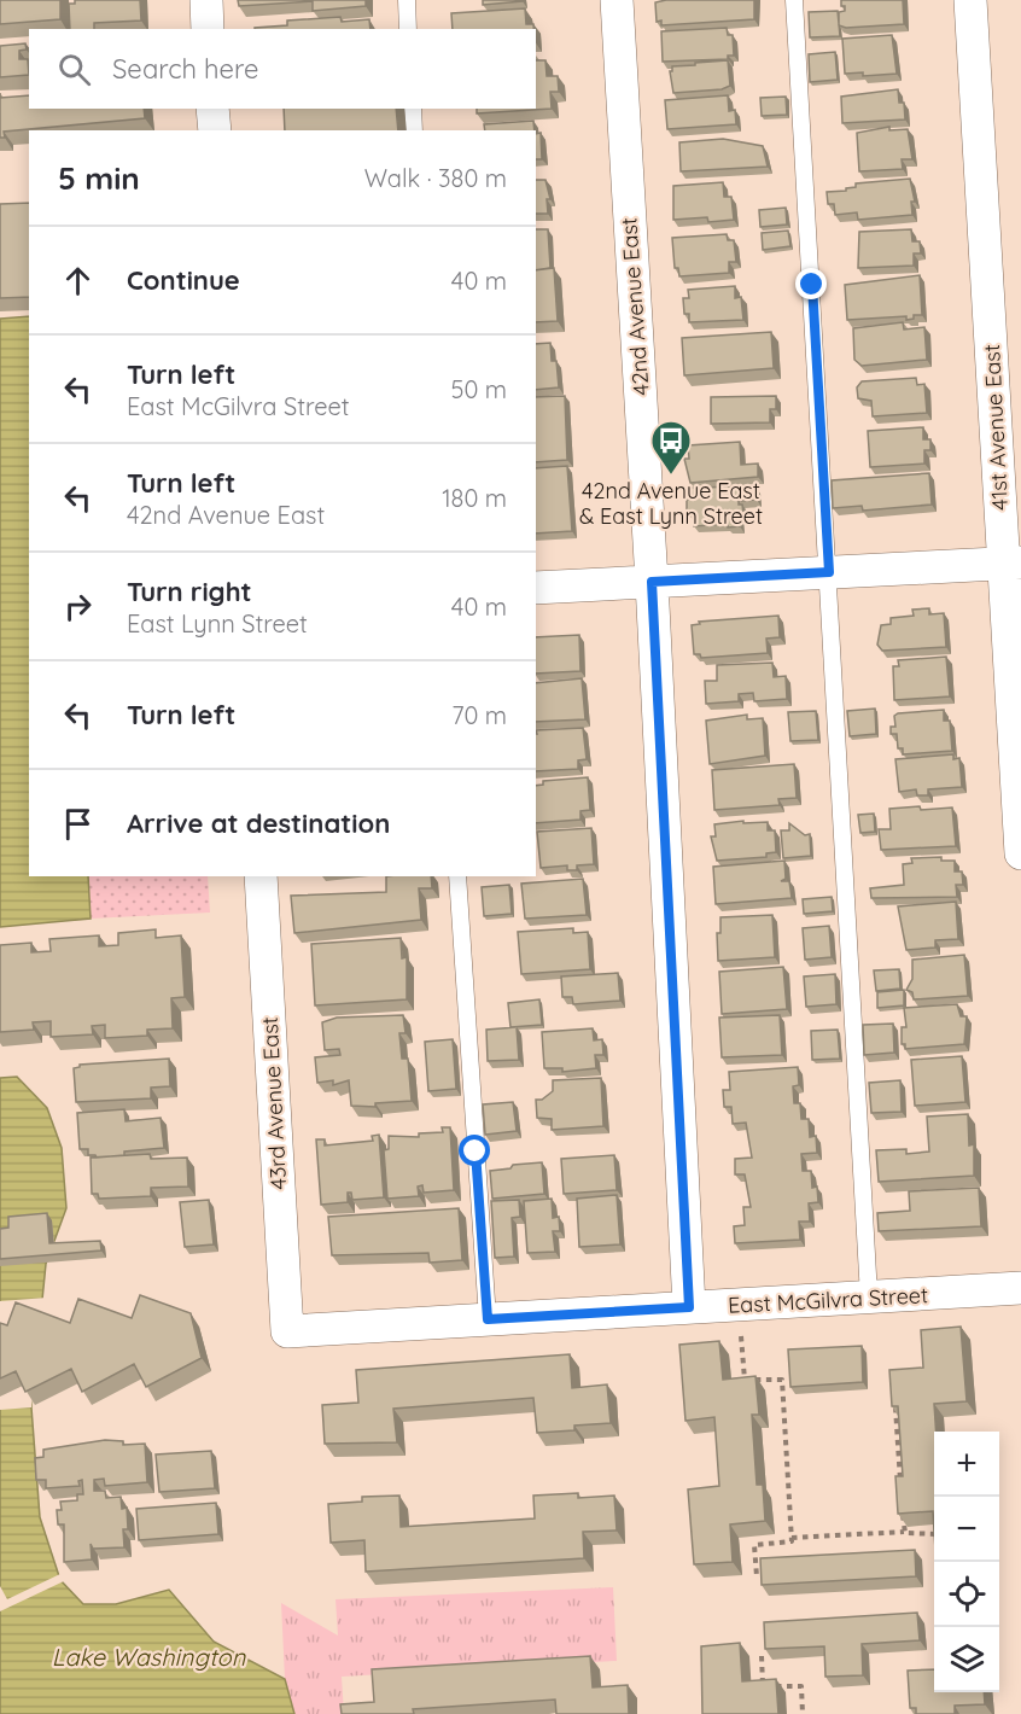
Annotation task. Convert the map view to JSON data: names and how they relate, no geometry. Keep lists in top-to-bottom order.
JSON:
{
  "streets": {
    "street": [
      "42nd Avenue East",
      "41st Avenue East",
      "43rd Avenue East",
      "East McGilvra Street"
    ]
  },
  "crossings": [
    ["42nd Avenue East", "East McGilvra Street"],
    ["43rd Avenue East", "East McGilvra Street"]
  ],
  "water": ["Lake Washington"],
  "places": {
    "bus stop": ["42nd Avenue East & East Lynn Street"]
  },
  "page": {
    "search": "Search here",
    "heading": ["5 min", "Walk · 380 m"],
    "list": [
      ["Continue", "40 m"],
      ["Turn left", "East McGilvra Street", "50 m"],
      ["Turn left", "42nd Avenue East", "180 m"],
      ["Turn right", "East Lynn Street", "40 m"],
      ["Turn left", "70 m"],
      "Arrive at destination"
    ],
    "map_buttons": ["+", "−"]
  }
}
